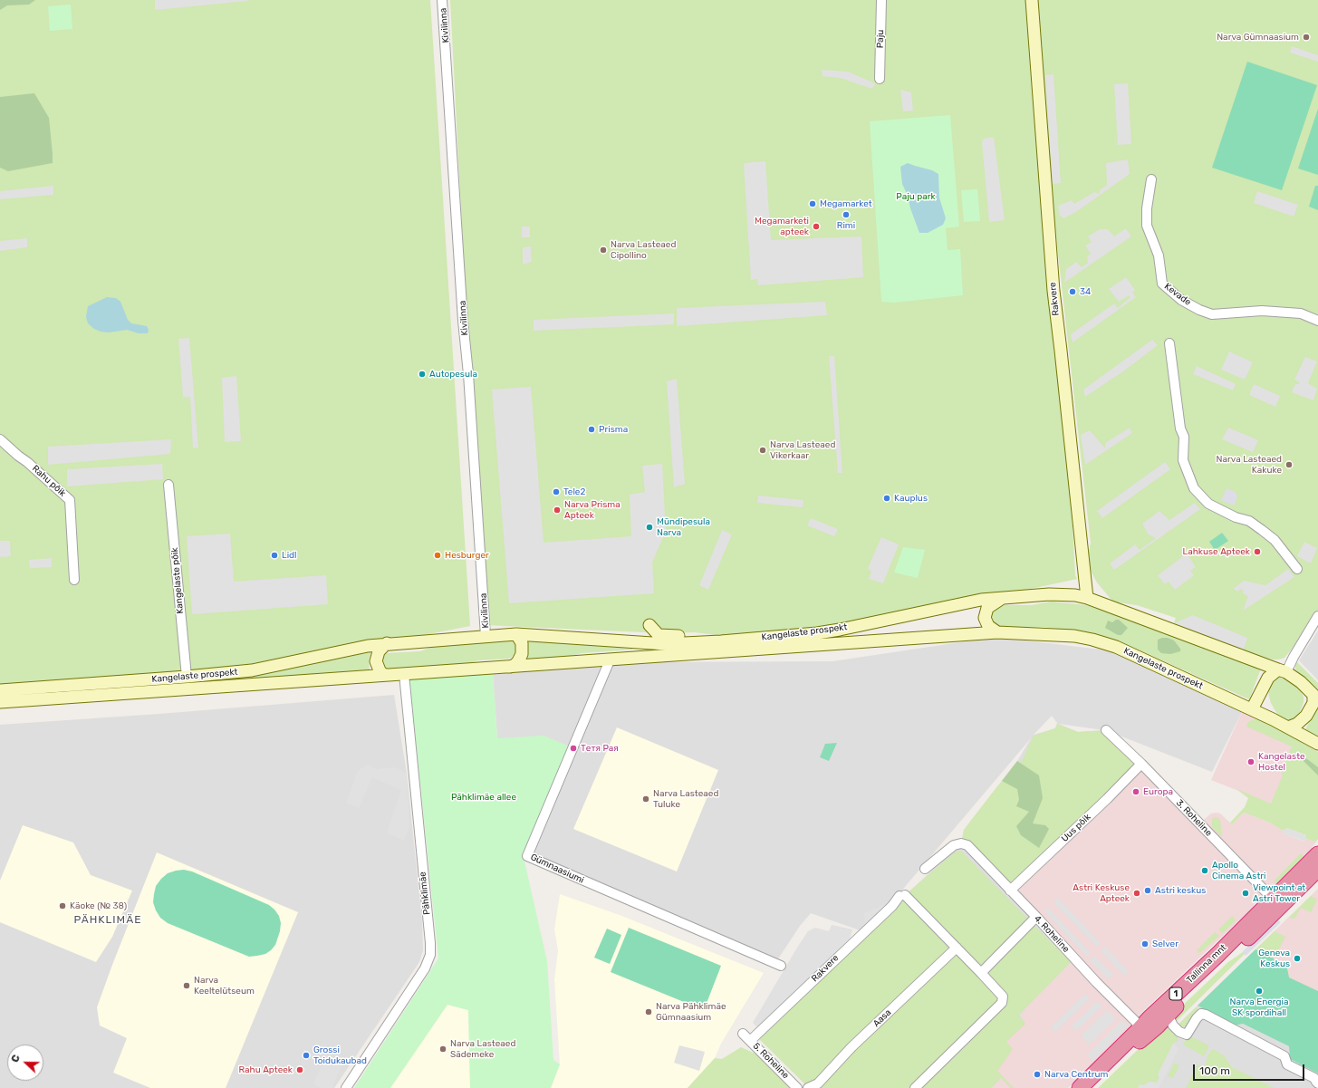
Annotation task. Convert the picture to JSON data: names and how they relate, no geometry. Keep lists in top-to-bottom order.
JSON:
{
  "streets": {
    "highway": ["Tallinna mnt", "1"],
    "main road": ["Rakvere", "Kangelaste prospekt"],
    "street": [
      "Kivilinna",
      "Paju",
      "Kevade",
      "Rahu põik",
      "Kangelaste põik",
      "3. Roheline",
      "Uus põik",
      "Gümnaasiumi",
      "Pähklimäe",
      "4. Roheline",
      "Aasa",
      "5. Roheline"
    ]
  },
  "crossings": [
    ["Kivilinna", "Kangelaste prospekt"],
    ["Rakvere", "Kangelaste prospekt"],
    ["Rakvere", "Aasa"],
    ["Rakvere", "5. Roheline"],
    ["Kangelaste põik", "Kangelaste prospekt"],
    ["Kangelaste prospekt", "Gümnaasiumi"],
    ["Kangelaste prospekt", "Pähklimäe"],
    ["3. Roheline", "Uus põik"],
    ["3. Roheline", "Tallinna mnt"],
    ["Uus põik", "4. Roheline"],
    ["4. Roheline", "Tallinna mnt"]
  ],
  "districts": ["PÄHKLIMÄE"],
  "parks": ["Paju park", "Pähklimäe allee"],
  "places": [
    "Narva Gümnaasium",
    "Megamarket",
    "Rimi",
    "Megamarketi apteek",
    "Narva Lasteaed Cipollino",
    "34",
    "Autopesula",
    "Prisma",
    "Narva Lasteaed Vikerkaar",
    "Narva Lasteaed Kakuke",
    "Tele2",
    "Kauplus",
    "Narva Prisma Apteek",
    "Mündipesula Narva",
    "Lahkuse Apteek",
    "Lidl",
    "Hesburger",
    "Тетя Рая",
    "Kangelaste Hostel",
    "Europa",
    "Narva Lasteaed Tuluke",
    "Apollo Cinema Astri",
    "Astri keskus",
    "Astri Keskuse Apteek",
    "Viewpoint at Astri Tower",
    "Käoke (№ 38)",
    "Selver",
    "Geneva Keskus",
    "Narva Keeltelütseum",
    "Narva Energia SK spordihall",
    "Narva Pähklimäe Gümnaasium",
    "Narva Lasteaed Sädemeke",
    "Grossi Toidukaubad",
    "Rahu Apteek",
    "Narva Centrum"
  ],
  "scale_bar": "100 m",
  "north": "left"
}
